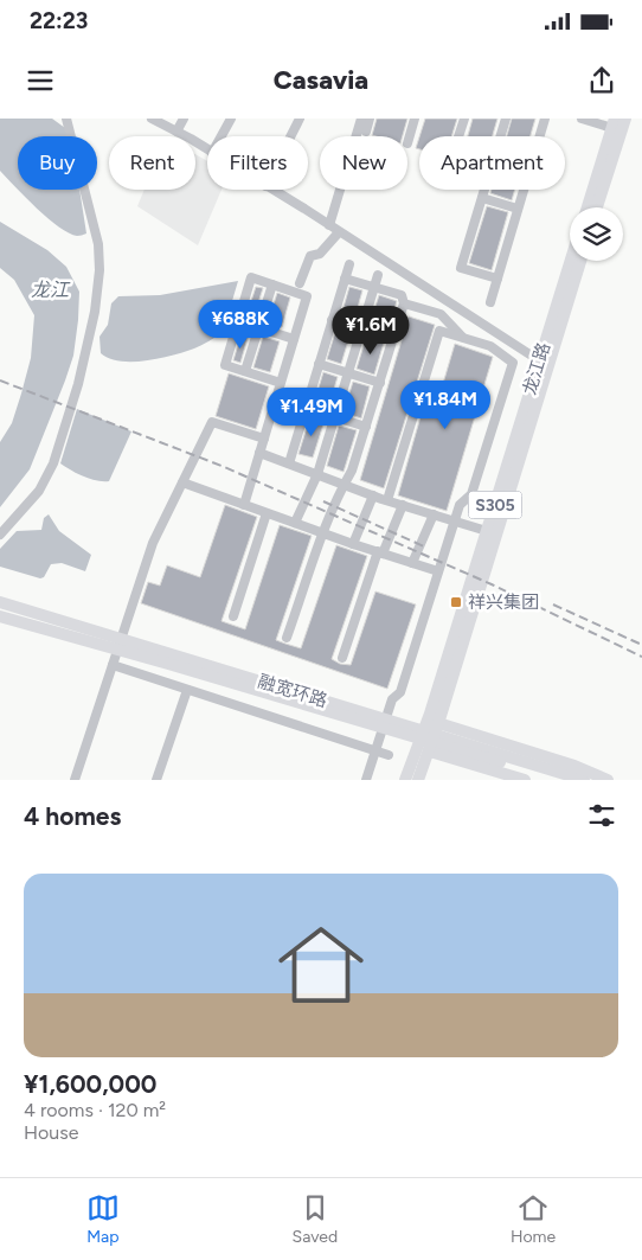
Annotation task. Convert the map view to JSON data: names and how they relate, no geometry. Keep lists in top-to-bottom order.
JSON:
{
  "streets": {
    "main road": ["龙江路", "S305", "融宽环路"]
  },
  "water": ["龙江"],
  "places": {
    "transit": ["祥兴集团"]
  },
  "page": {
    "status": "22:23",
    "header": "Casavia",
    "chip": [
      "Buy",
      "Rent",
      "Filters",
      "New",
      "Apartment"
    ],
    "price": [
      "¥688K",
      "¥1.6M",
      "¥1.84M",
      "¥1.49M"
    ],
    "heading": "4 homes",
    "list": [
      {
        "name": "¥1,600,000",
        "note": "4 rooms · 120 m² · House"
      }
    ],
    "tabs": ["Map", "Saved", "Home"]
  }
}
